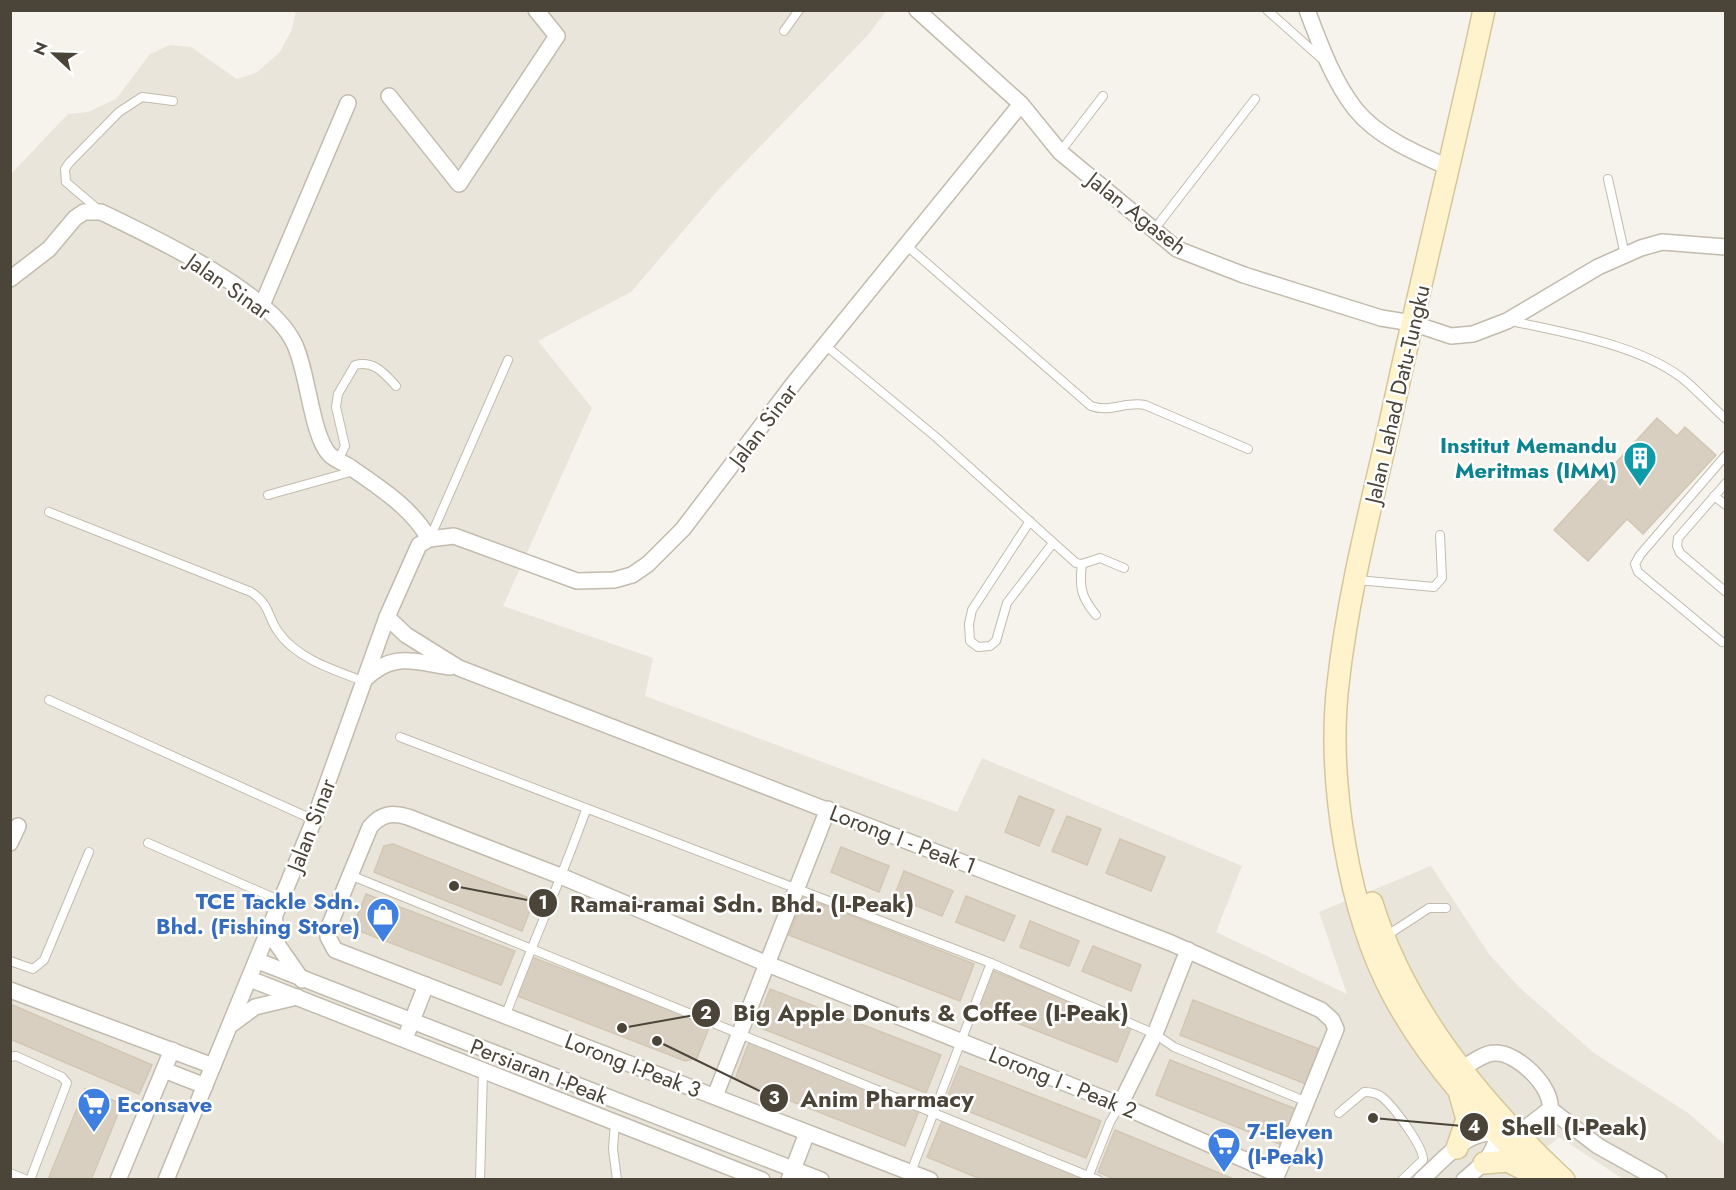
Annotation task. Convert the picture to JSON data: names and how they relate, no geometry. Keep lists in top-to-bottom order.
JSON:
{
  "streets": {
    "main road": ["Jalan Lahad Datu-Tungku"],
    "street": [
      "Jalan Agaseh",
      "Jalan Sinar",
      "Lorong I - Peak 1",
      "Lorong I-Peak 3",
      "Persiaran I-Peak",
      "Lorong I - Peak 2"
    ]
  },
  "crossings": [
    ["Jalan Agaseh", "Jalan Sinar"],
    ["Jalan Agaseh", "Jalan Lahad Datu-Tungku"],
    ["Jalan Sinar", "Lorong I - Peak 1"],
    ["Jalan Sinar", "Persiaran I-Peak"],
    ["Lorong I-Peak 3", "Lorong I - Peak 2"]
  ],
  "places": {
    "building": ["Institut Memandu Meritmas (IMM)"],
    "other": [
      "Ramai-ramai Sdn. Bhd. (I-Peak)",
      "Big Apple Donuts & Coffee (I-Peak)",
      "Anim Pharmacy",
      "Shell (I-Peak)"
    ],
    "shop": ["TCE Tackle Sdn. Bhd. (Fishing Store)"],
    "supermarket": ["Econsave", "7-Eleven (I-Peak)"]
  },
  "north": "left"
}
